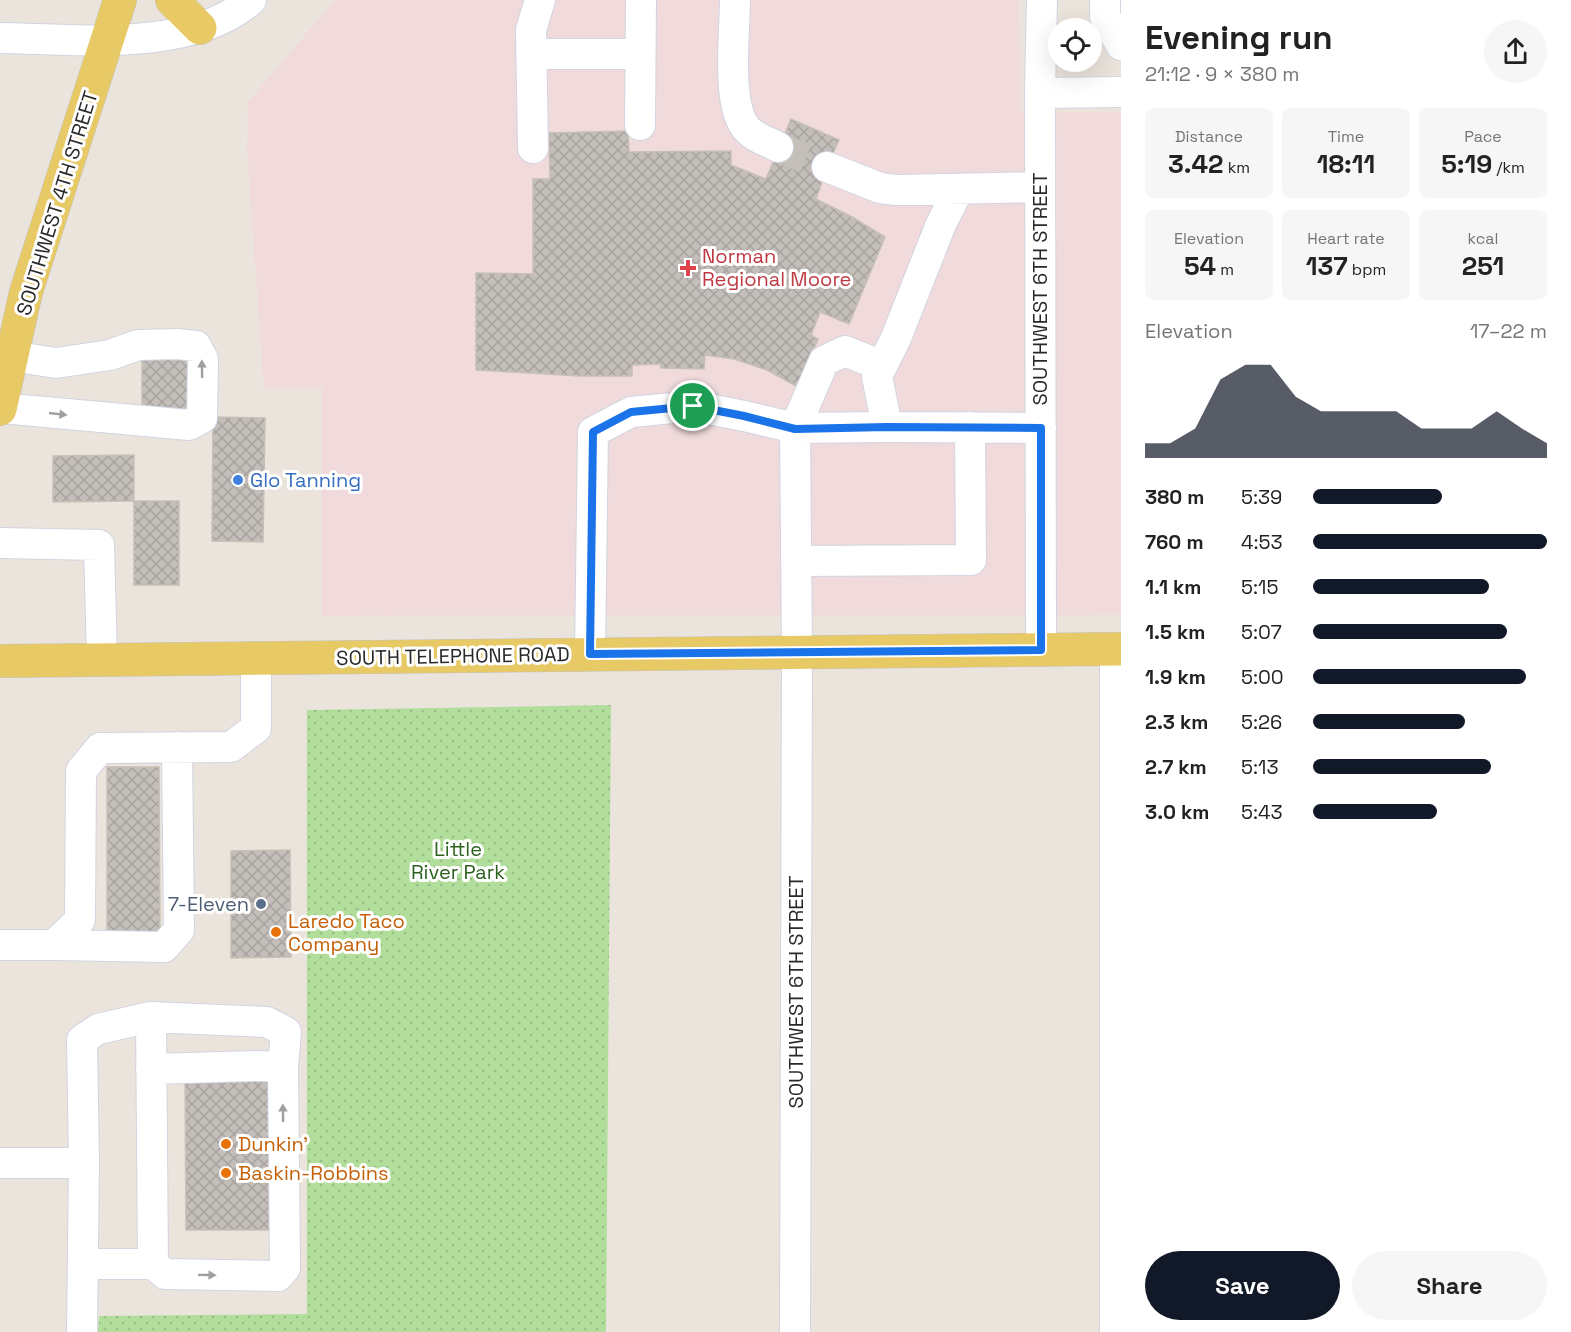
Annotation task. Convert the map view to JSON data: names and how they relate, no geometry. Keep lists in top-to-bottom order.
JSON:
{
  "streets": {
    "main road": ["SOUTHWEST 4TH STREET", "SOUTH TELEPHONE ROAD"],
    "street": ["SOUTHWEST 6TH STREET"]
  },
  "crossings": [
    ["SOUTHWEST 6TH STREET", "SOUTH TELEPHONE ROAD"]
  ],
  "parks": ["Little River Park"],
  "places": {
    "health": ["Norman Regional Moore"],
    "other": [
      "Glo Tanning",
      "7-Eleven",
      "Laredo Taco Company",
      "Dunkin'",
      "Baskin-Robbins"
    ]
  },
  "page": {
    "heading": ["Evening run", "21:12 · 9 × 380 m"],
    "stats": [
      ["Distance", "3.42 km"],
      ["Time", "18:11"],
      ["Pace", "5:19 /km"],
      ["Elevation", "54 m"],
      ["Heart rate", "137 bpm"],
      ["kcal", "251"]
    ],
    "chart": ["Elevation", "17–22 m"],
    "list": [
      {
        "name": "380 m",
        "note": "5:39"
      },
      {
        "name": "760 m",
        "note": "4:53"
      },
      {
        "name": "1.1 km",
        "note": "5:15"
      },
      {
        "name": "1.5 km",
        "note": "5:07"
      },
      {
        "name": "1.9 km",
        "note": "5:00"
      },
      {
        "name": "2.3 km",
        "note": "5:26"
      },
      {
        "name": "2.7 km",
        "note": "5:13"
      },
      {
        "name": "3.0 km",
        "note": "5:43"
      }
    ],
    "buttons": ["Save", "Share"]
  }
}
